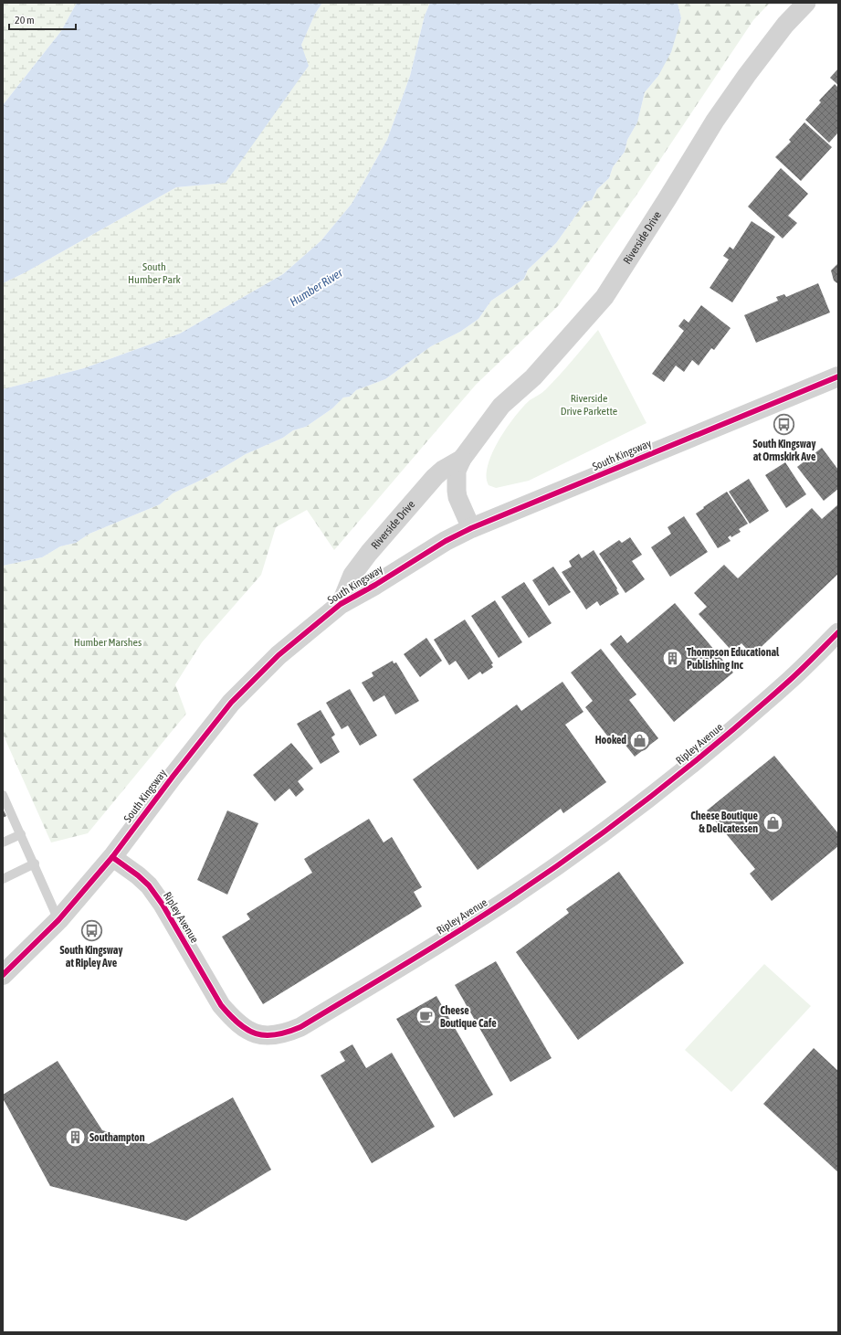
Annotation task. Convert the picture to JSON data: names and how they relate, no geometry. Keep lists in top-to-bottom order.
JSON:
{
  "streets": {
    "street": ["Riverside Drive", "South Kingsway", "Ripley Avenue"]
  },
  "crossings": [
    ["Riverside Drive", "South Kingsway"],
    ["South Kingsway", "Ripley Avenue"]
  ],
  "water": ["Humber River"],
  "parks": ["South Humber Park", "Riverside Drive Parkette", "Humber Marshes"],
  "places": {
    "bus stop": ["South Kingsway at Ormskirk Ave", "South Kingsway at Ripley Ave"],
    "building": ["Thompson Educational Publishing Inc", "Southampton"],
    "shop": ["Hooked", "Cheese Boutique & Delicatessen"],
    "cafe": ["Cheese Boutique Cafe"]
  },
  "scale_bar": "20 m"
}
